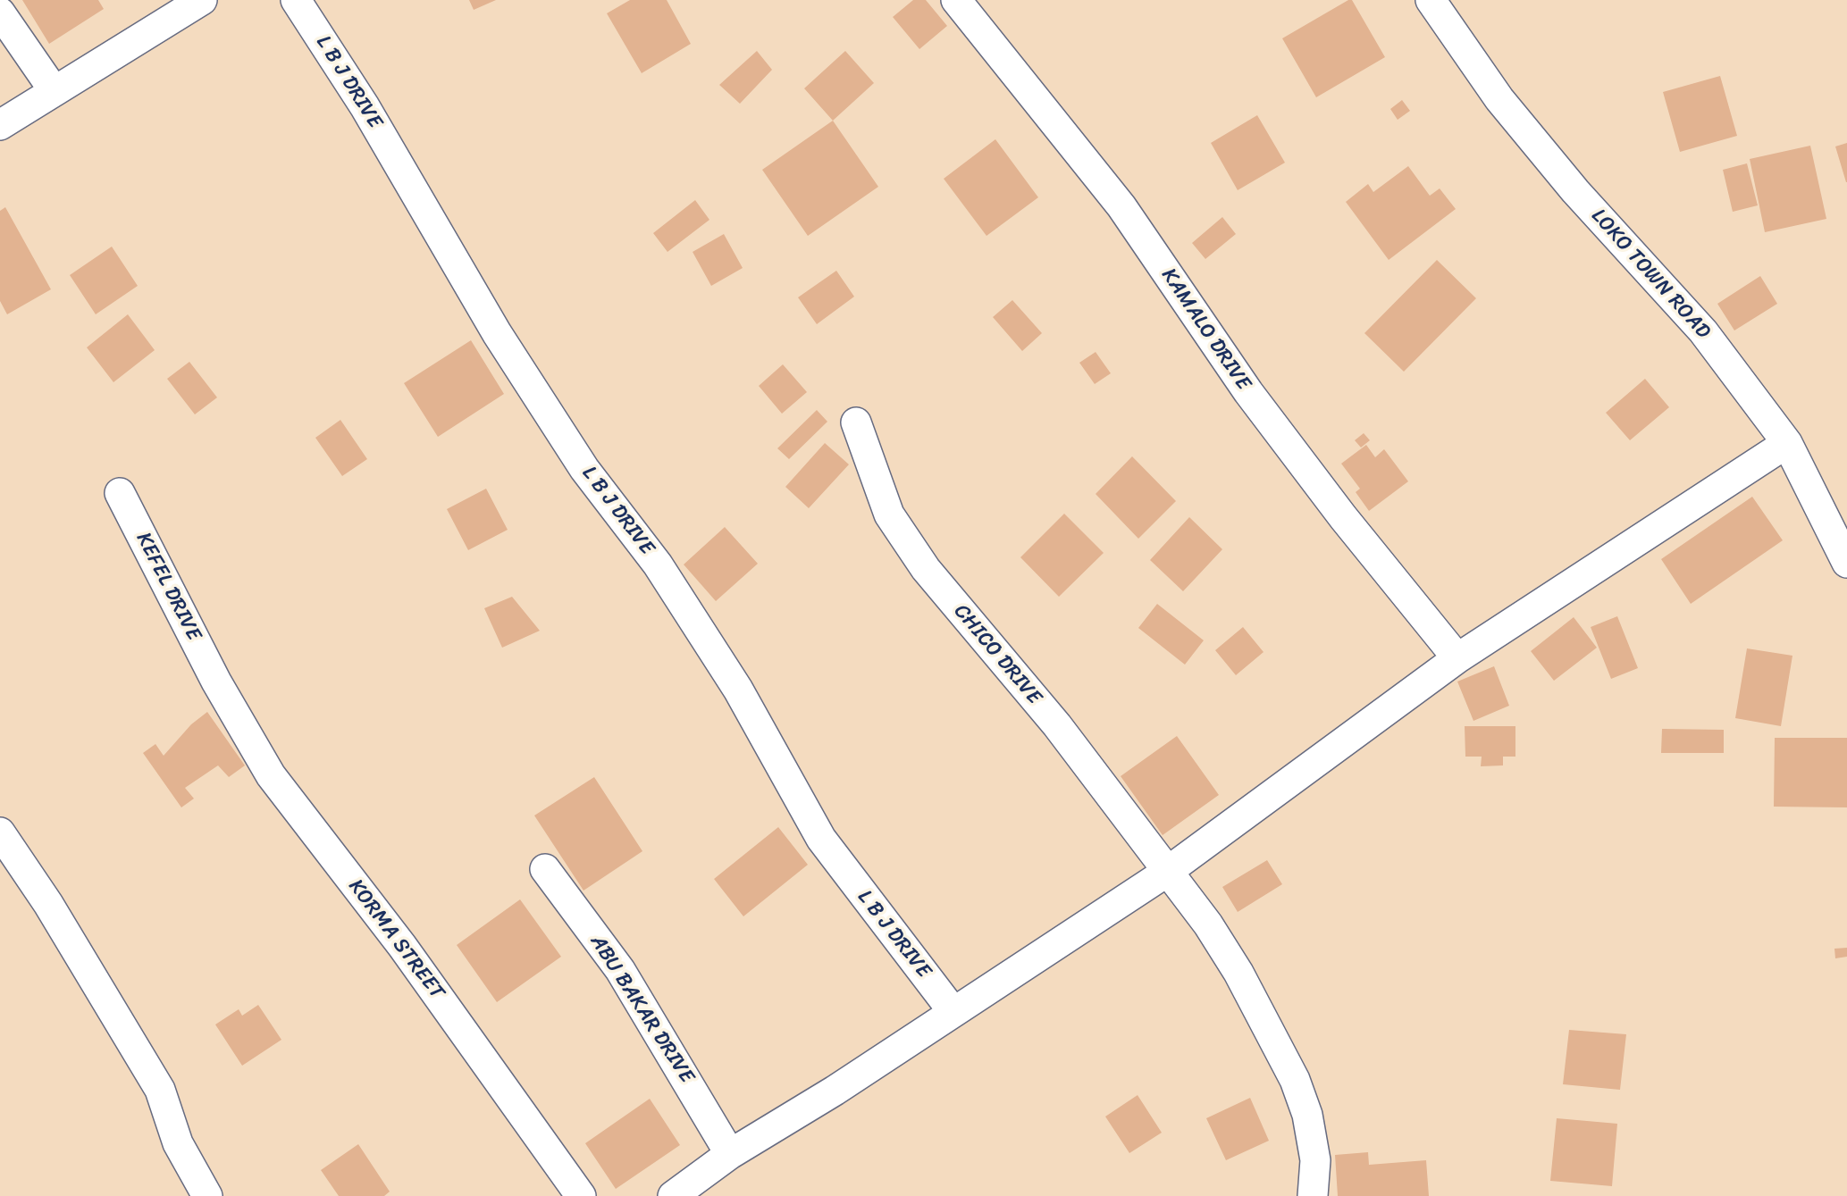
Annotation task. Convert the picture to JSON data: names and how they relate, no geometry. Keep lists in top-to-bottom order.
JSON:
{
  "streets": {
    "street": [
      "L B J DRIVE",
      "LOKO TOWN ROAD",
      "KAMALO DRIVE",
      "KEFEL DRIVE",
      "CHICO DRIVE",
      "KORMA STREET",
      "ABU BAKAR DRIVE"
    ]
  },
  "crossings": [
    ["KEFEL DRIVE", "KORMA STREET"]
  ]
}
